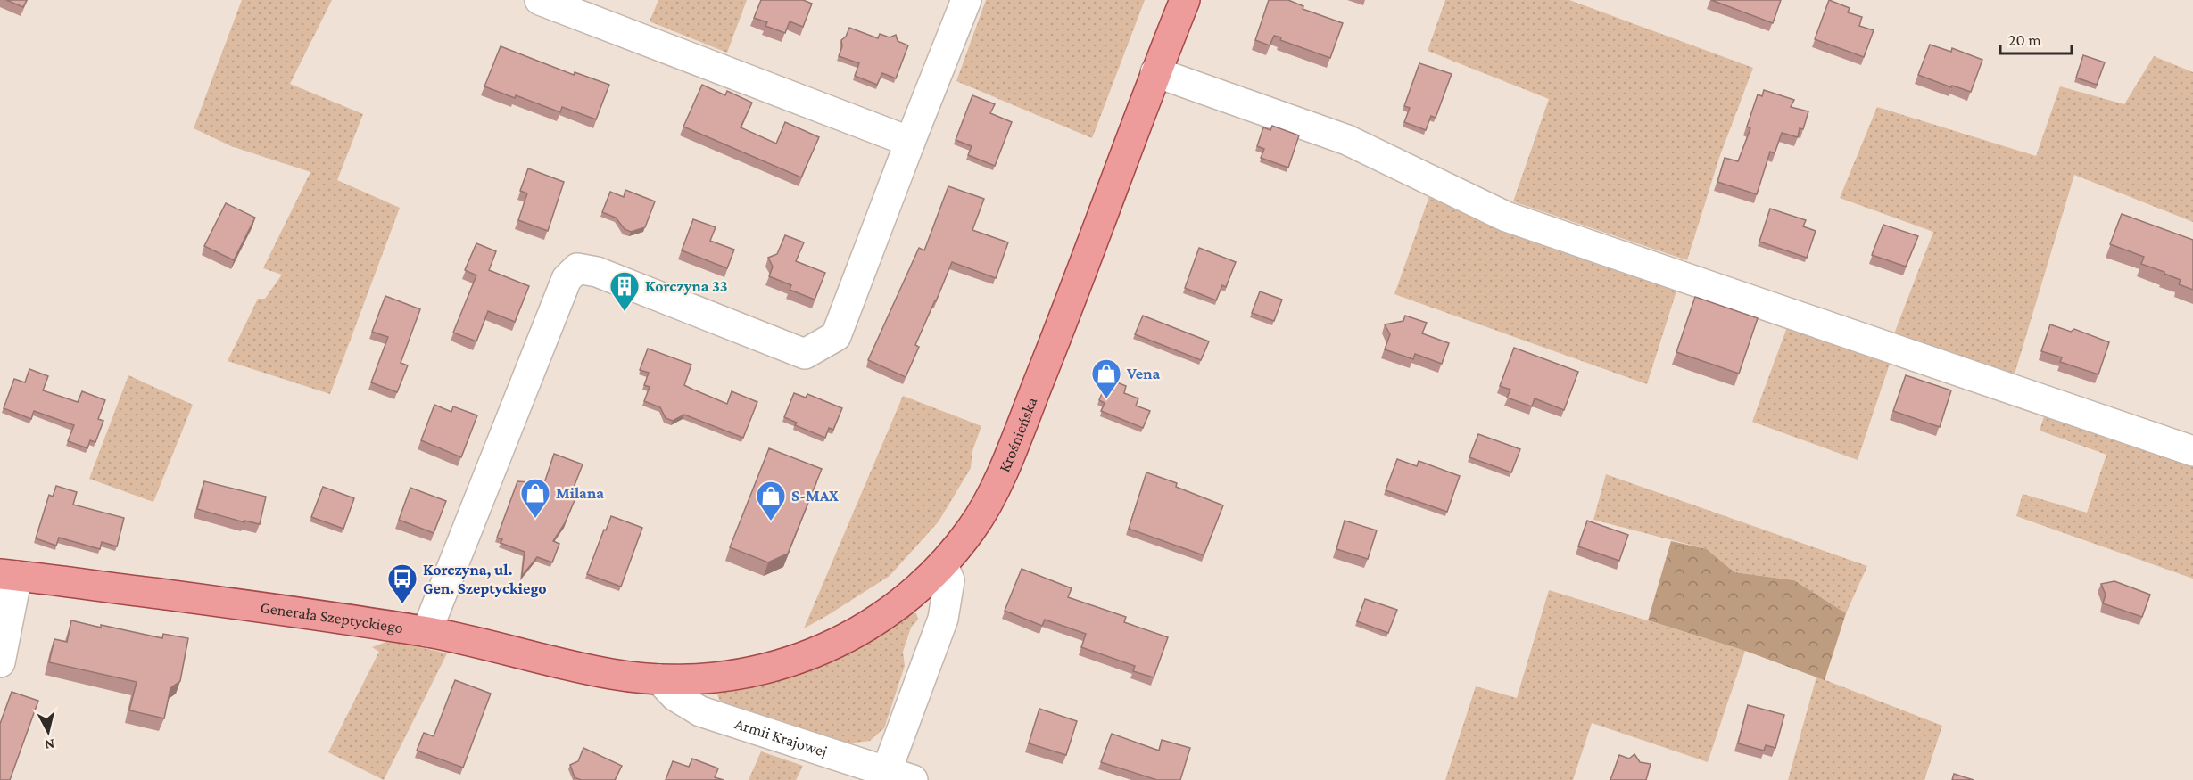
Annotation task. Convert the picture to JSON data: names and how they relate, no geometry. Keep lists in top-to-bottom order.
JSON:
{
  "streets": {
    "main road": ["Krośnieńska", "Generała Szeptyckiego"],
    "street": ["Armii Krajowej"]
  },
  "crossings": [
    ["Krośnieńska", "Generała Szeptyckiego"],
    ["Krośnieńska", "Armii Krajowej"],
    ["Generała Szeptyckiego", "Armii Krajowej"]
  ],
  "places": {
    "building": ["Korczyna 33"],
    "shop": ["Vena", "Milana", "S-MAX"],
    "bus stop": ["Korczyna, ul. Gen. Szeptyckiego"]
  },
  "scale_bar": "20 m",
  "north": "bottom"
}
